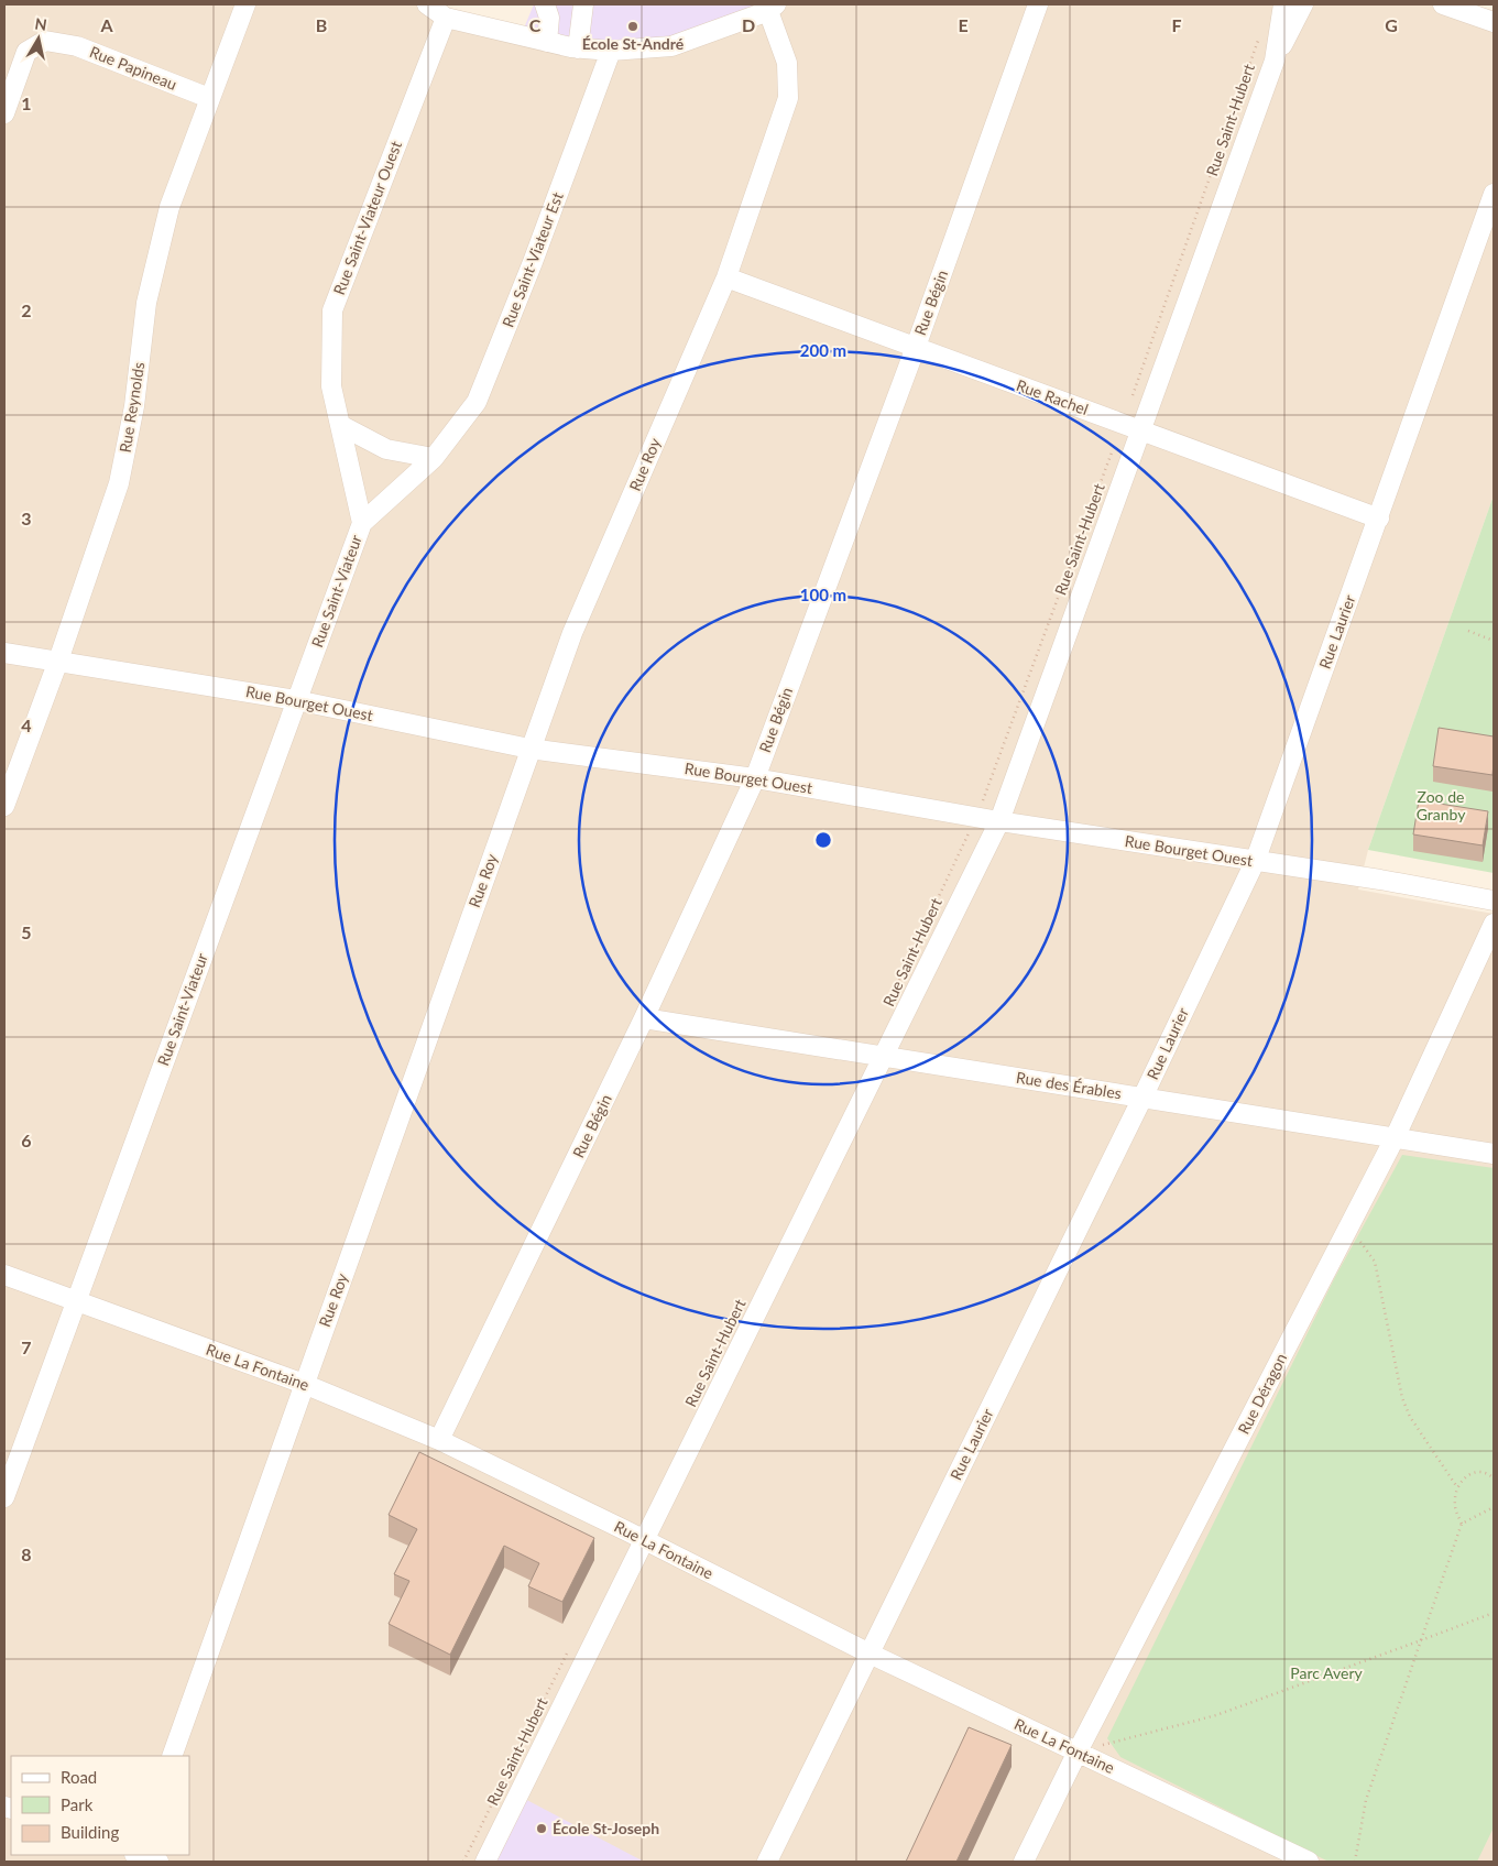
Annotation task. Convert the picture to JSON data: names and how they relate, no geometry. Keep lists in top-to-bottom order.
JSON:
{
  "streets": {
    "street": [
      "Rue Papineau",
      "Rue Saint-Hubert",
      "Rue Saint-Viateur Ouest",
      "Rue Saint-Viateur Est",
      "Rue Bégin",
      "Rue Rachel",
      "Rue Reynolds",
      "Rue Roy",
      "Rue Saint-Viateur",
      "Rue Laurier",
      "Rue Bourget Ouest",
      "Rue des Érables",
      "Rue La Fontaine",
      "Rue Déragon"
    ]
  },
  "crossings": [
    ["Rue Papineau", "Rue Reynolds"],
    ["Rue Saint-Hubert", "Rue Rachel"],
    ["Rue Saint-Hubert", "Rue Bourget Ouest"],
    ["Rue Saint-Hubert", "Rue des Érables"],
    ["Rue Saint-Hubert", "Rue La Fontaine"],
    ["Rue Saint-Viateur Ouest", "Rue Saint-Viateur Est"],
    ["Rue Saint-Viateur Ouest", "Rue Saint-Viateur"],
    ["Rue Saint-Viateur Est", "Rue Saint-Viateur"],
    ["Rue Bégin", "Rue Rachel"],
    ["Rue Bégin", "Rue Bourget Ouest"],
    ["Rue Bégin", "Rue des Érables"],
    ["Rue Bégin", "Rue La Fontaine"],
    ["Rue Rachel", "Rue Roy"],
    ["Rue Rachel", "Rue Laurier"],
    ["Rue Reynolds", "Rue Bourget Ouest"],
    ["Rue Roy", "Rue Bourget Ouest"],
    ["Rue Roy", "Rue La Fontaine"],
    ["Rue Saint-Viateur", "Rue Bourget Ouest"],
    ["Rue Saint-Viateur", "Rue La Fontaine"],
    ["Rue Laurier", "Rue Bourget Ouest"],
    ["Rue Laurier", "Rue des Érables"],
    ["Rue Laurier", "Rue La Fontaine"],
    ["Rue des Érables", "Rue Déragon"],
    ["Rue La Fontaine", "Rue Déragon"]
  ],
  "parks": ["Zoo de Granby", "Parc Avery"],
  "places": ["École St-André", "École St-Joseph"],
  "legend": ["Road", "Park", "Building"],
  "north": "top",
  "grid": {
    "columns": [
      "A",
      "B",
      "C",
      "D",
      "E",
      "F",
      "G"
    ],
    "rows": [
      "1",
      "2",
      "3",
      "4",
      "5",
      "6",
      "7",
      "8"
    ]
  },
  "rings": ["200 m", "100 m"]
}
